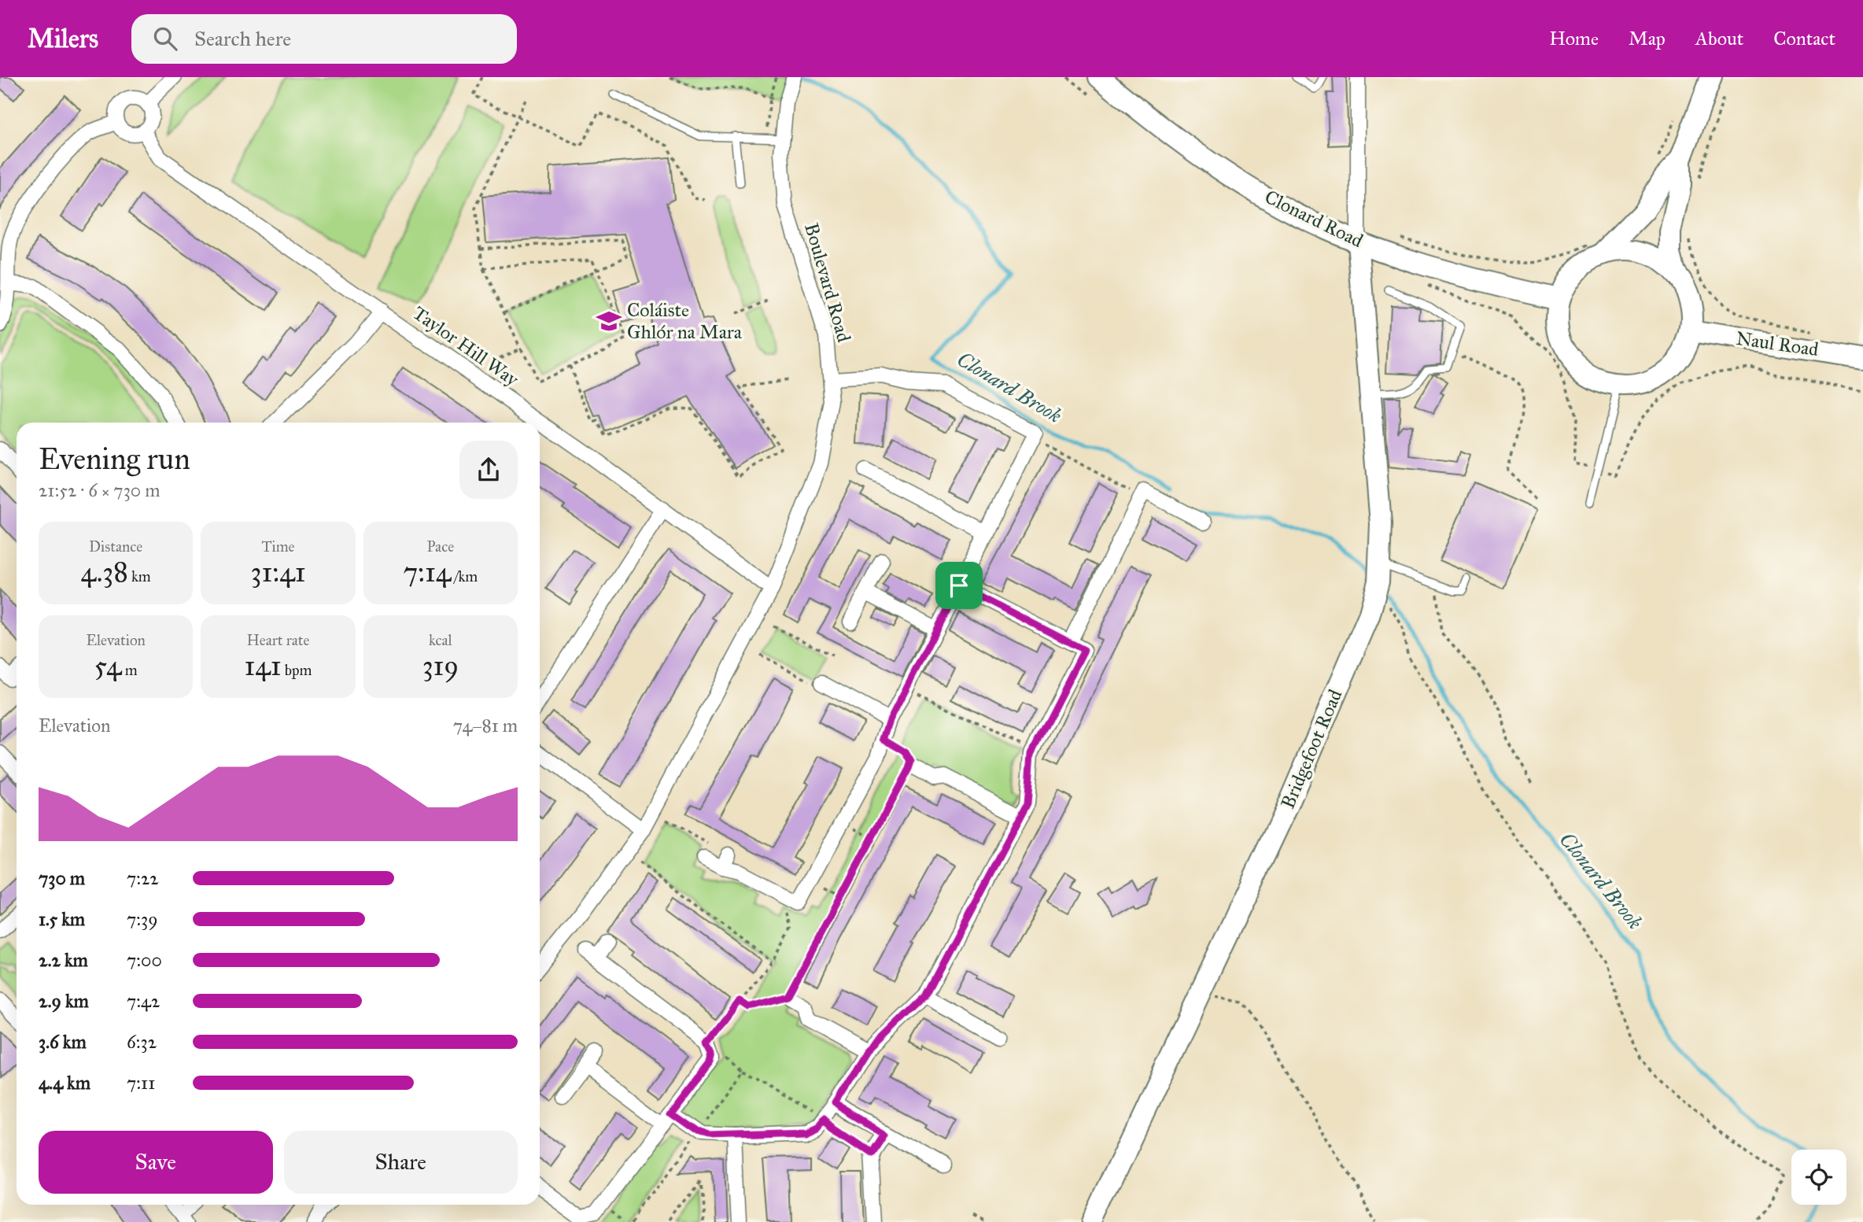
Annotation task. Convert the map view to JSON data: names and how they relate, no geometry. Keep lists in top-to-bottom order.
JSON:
{
  "streets": {
    "street": [
      "Clonard Road",
      "Boulevard Road",
      "Naul Road",
      "Taylor Hill Way",
      "Bridgefoot Road"
    ]
  },
  "crossings": [
    ["Clonard Road", "Naul Road"],
    ["Clonard Road", "Bridgefoot Road"],
    ["Boulevard Road", "Taylor Hill Way"]
  ],
  "water": ["Clonard Brook"],
  "places": {
    "school or university": ["Coláiste Ghlór na Mara"]
  },
  "page": {
    "header": "Milers",
    "search": "Search here",
    "nav": [
      "Home",
      "Map",
      "About",
      "Contact"
    ],
    "heading": ["Evening run", "21:52 · 6 × 730 m"],
    "stats": [
      ["Distance", "4.38 km"],
      ["Time", "31:41"],
      ["Pace", "7:14 /km"],
      ["Elevation", "54 m"],
      ["Heart rate", "141 bpm"],
      ["kcal", "319"]
    ],
    "chart": ["Elevation", "74–81 m"],
    "list": [
      {
        "name": "730 m",
        "note": "7:22"
      },
      {
        "name": "1.5 km",
        "note": "7:39"
      },
      {
        "name": "2.2 km",
        "note": "7:00"
      },
      {
        "name": "2.9 km",
        "note": "7:42"
      },
      {
        "name": "3.6 km",
        "note": "6:32"
      },
      {
        "name": "4.4 km",
        "note": "7:11"
      }
    ],
    "buttons": ["Save", "Share"]
  }
}
